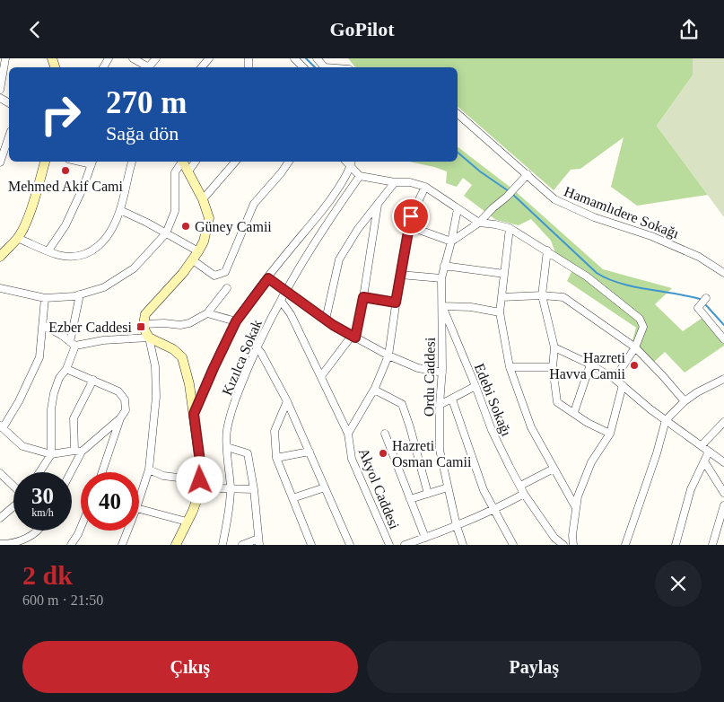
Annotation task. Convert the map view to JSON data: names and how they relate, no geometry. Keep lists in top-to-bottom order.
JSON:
{
  "streets": {
    "street": [
      "Hamamlıdere Sokağı",
      "Kızılca Sokak",
      "Ordu Caddesi",
      "Edebi Sokağı",
      "Akyol Caddesi"
    ]
  },
  "crossings": [
    ["Ordu Caddesi", "Edebi Sokağı"]
  ],
  "places": {
    "other": [
      "Mehmed Akif Cami",
      "Güney Camii",
      "Hazreti Havva Camii",
      "Hazreti Osman Camii"
    ],
    "transit": ["Ezber Caddesi"]
  },
  "page": {
    "header": "GoPilot",
    "turn": ["270 m", "Sağa dön"],
    "speed": "30 km/h",
    "limit": "40",
    "heading": ["2 dk", "600 m · 21:50"],
    "buttons": ["Çıkış", "Paylaş"]
  }
}
